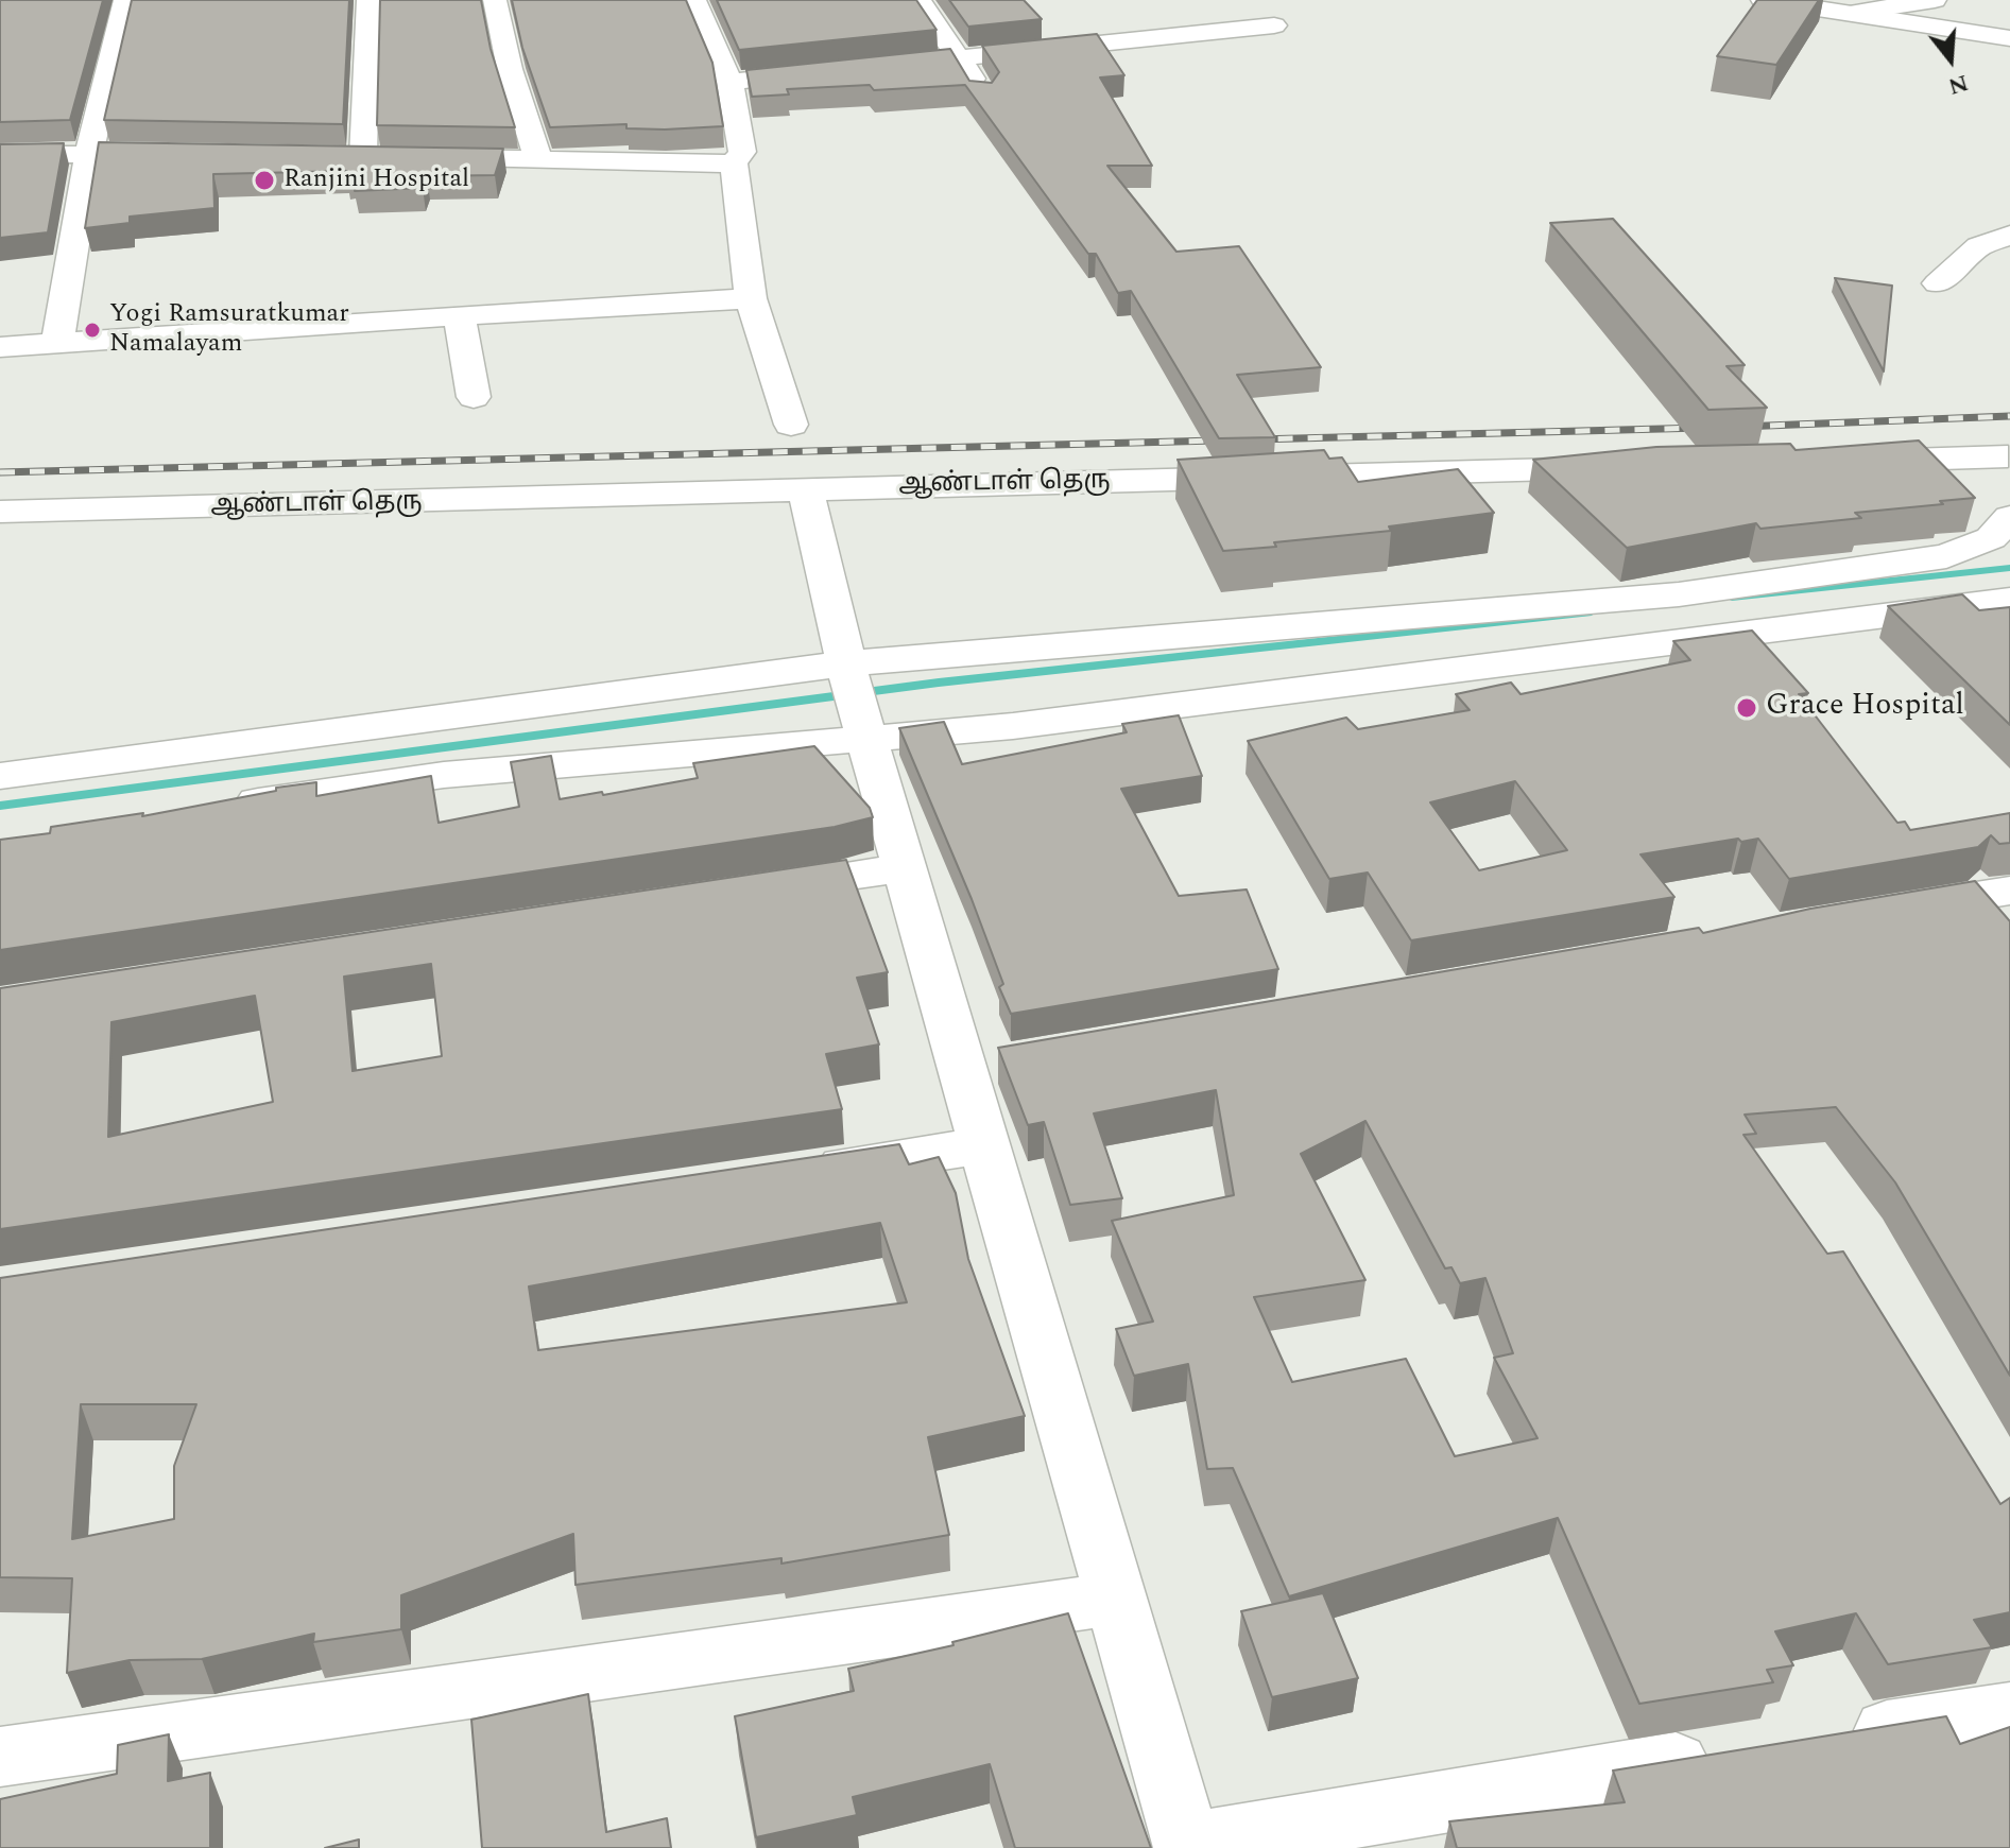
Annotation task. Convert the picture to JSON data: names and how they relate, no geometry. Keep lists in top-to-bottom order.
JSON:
{
  "streets": {
    "street": ["ஆண்டாள் தெரு"]
  },
  "places": ["Ranjini Hospital", "Yogi Ramsuratkumar Namalayam", "Grace Hospital"],
  "north": "bottom"
}
